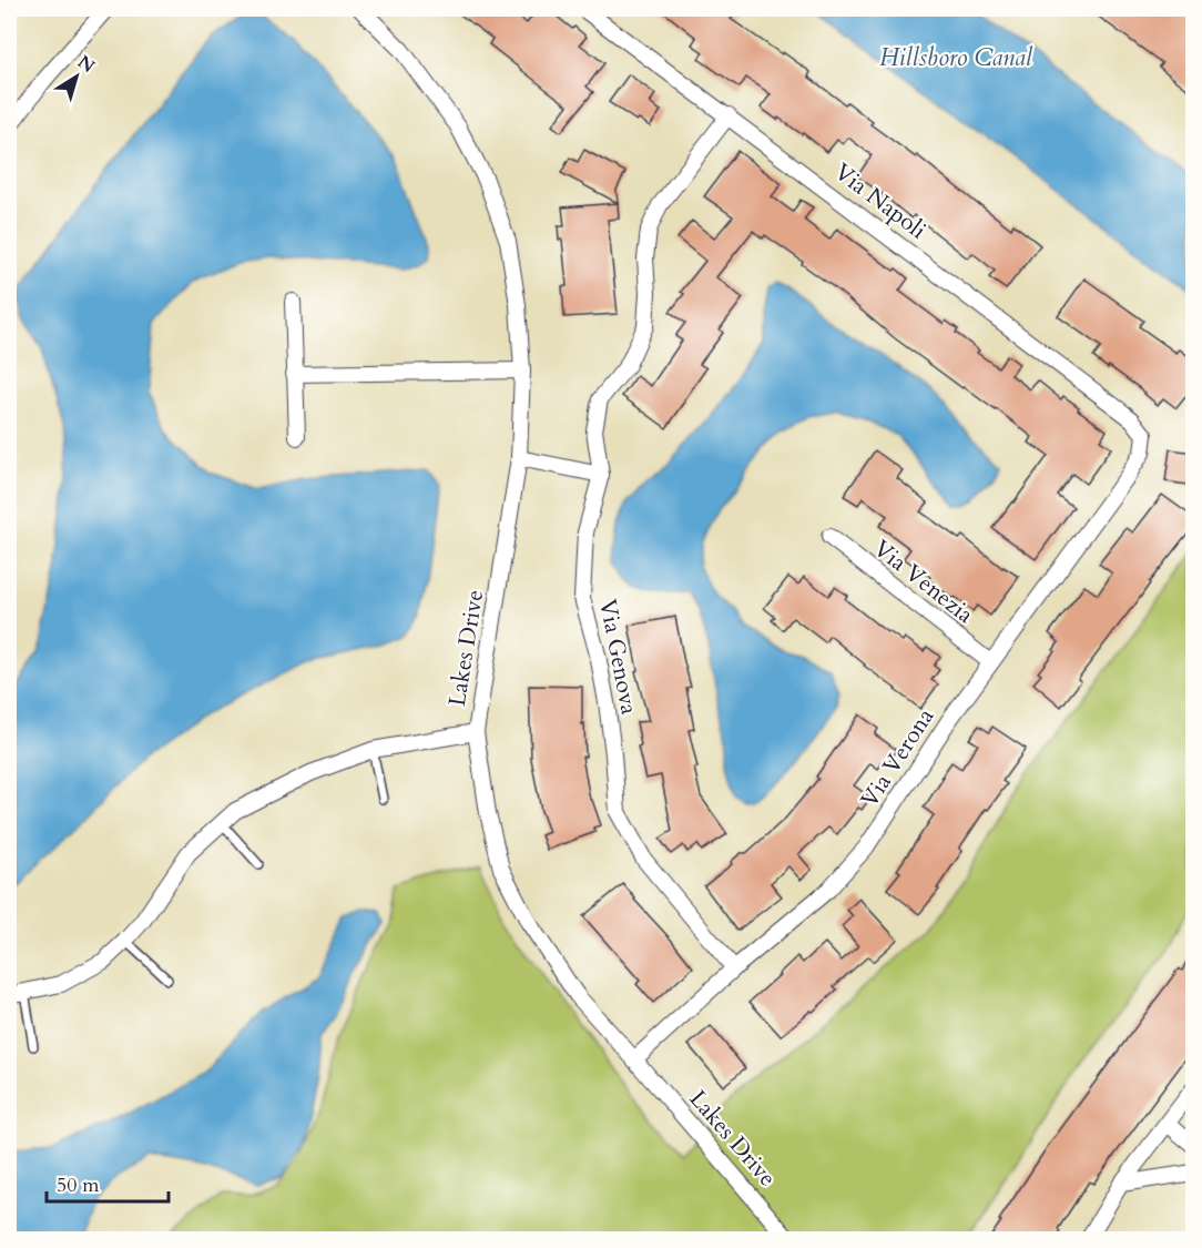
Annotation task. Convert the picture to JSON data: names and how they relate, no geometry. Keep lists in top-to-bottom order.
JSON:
{
  "streets": {
    "street": [
      "Via Napoli",
      "Via Venezia",
      "Lakes Drive",
      "Via Genova",
      "Via Verona"
    ]
  },
  "crossings": [
    ["Via Napoli", "Via Genova"],
    ["Via Napoli", "Via Verona"],
    ["Via Venezia", "Via Verona"],
    ["Lakes Drive", "Via Verona"],
    ["Via Genova", "Via Verona"]
  ],
  "water": ["Hillsboro Canal"],
  "scale_bar": "50 m",
  "north": "top right"
}
